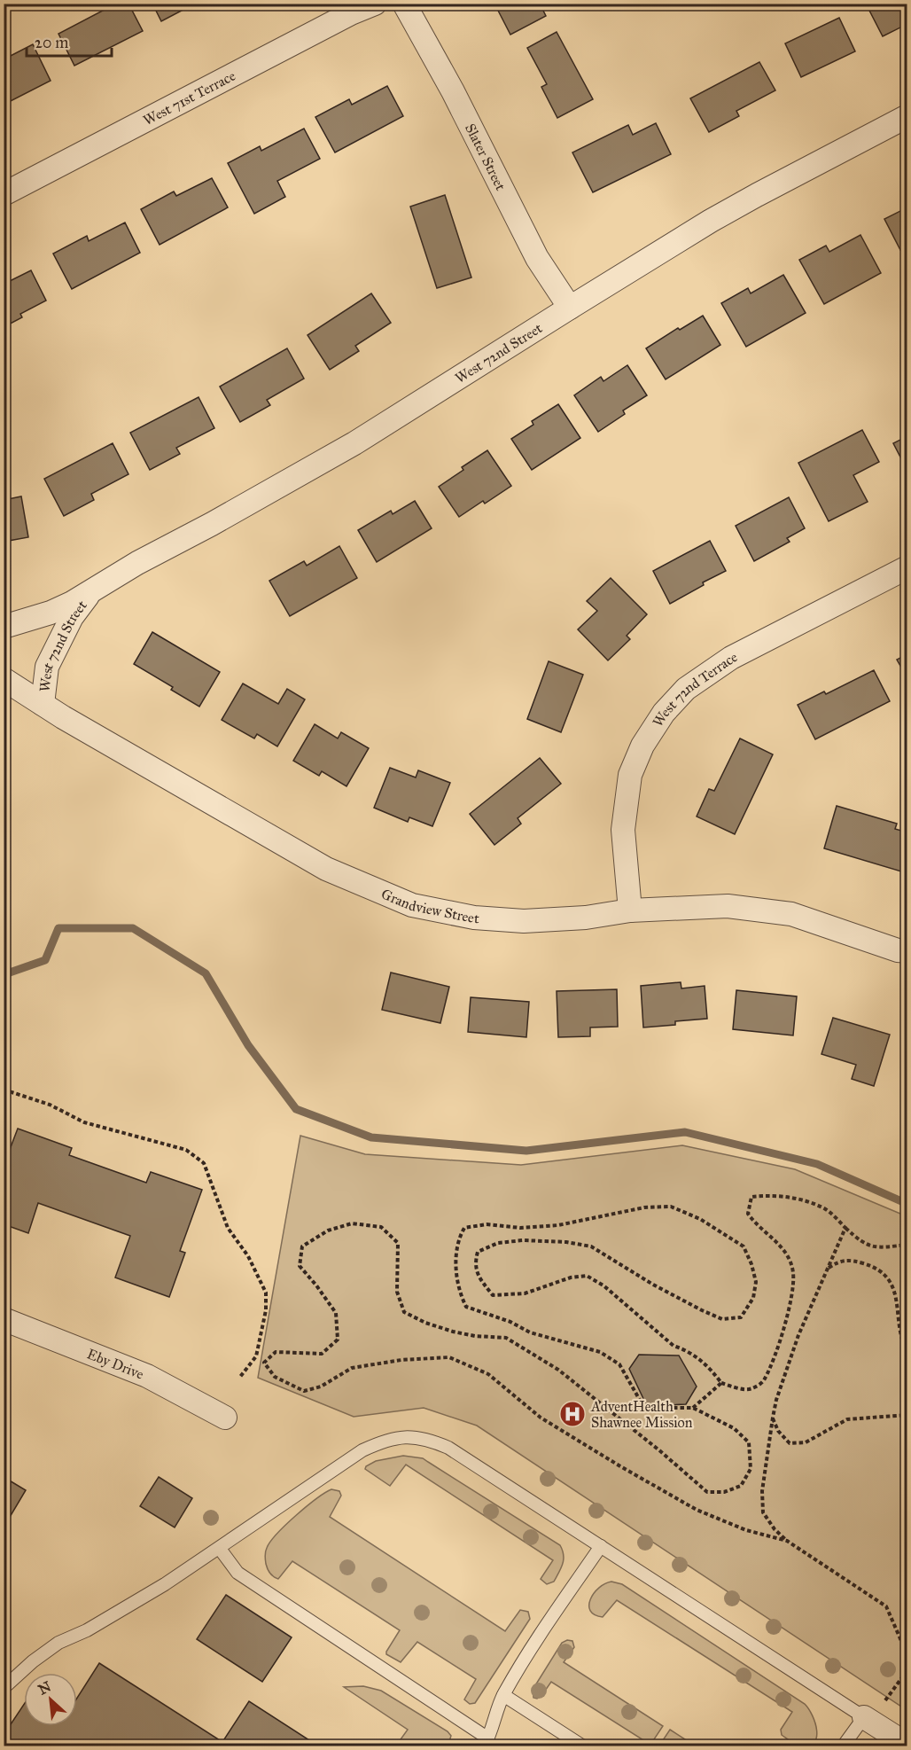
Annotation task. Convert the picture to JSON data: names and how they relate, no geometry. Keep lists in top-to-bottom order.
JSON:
{
  "streets": {
    "street": [
      "West 71st Terrace",
      "Slater Street",
      "West 72nd Street",
      "West 72nd Terrace",
      "Grandview Street",
      "Eby Drive"
    ]
  },
  "crossings": [
    ["Slater Street", "West 72nd Street"],
    ["West 72nd Street", "Grandview Street"],
    ["West 72nd Terrace", "Grandview Street"]
  ],
  "places": {
    "hospital": ["AdventHealth Shawnee Mission"]
  },
  "scale_bar": "20 m",
  "north": "top left"
}
